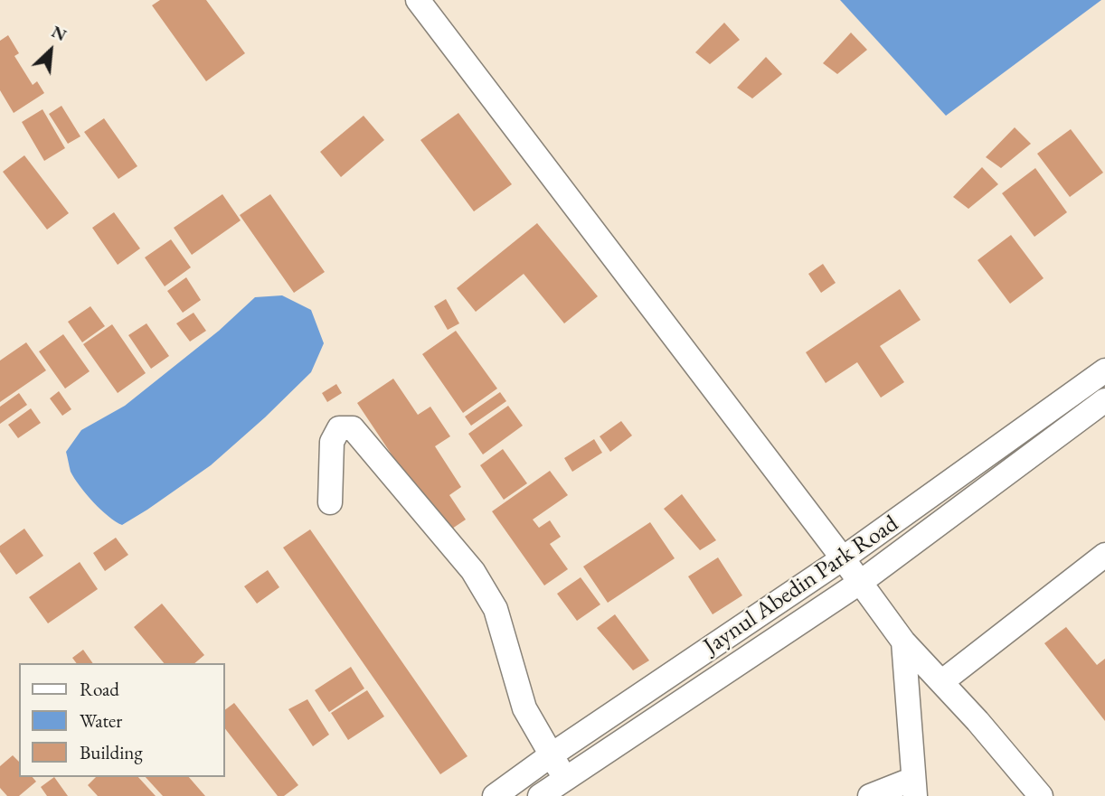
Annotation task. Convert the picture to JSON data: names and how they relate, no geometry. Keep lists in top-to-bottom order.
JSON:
{
  "streets": {
    "street": ["Jaynul Abedin Park Road"]
  },
  "legend": ["Road", "Water", "Building"],
  "north": "top right"
}
